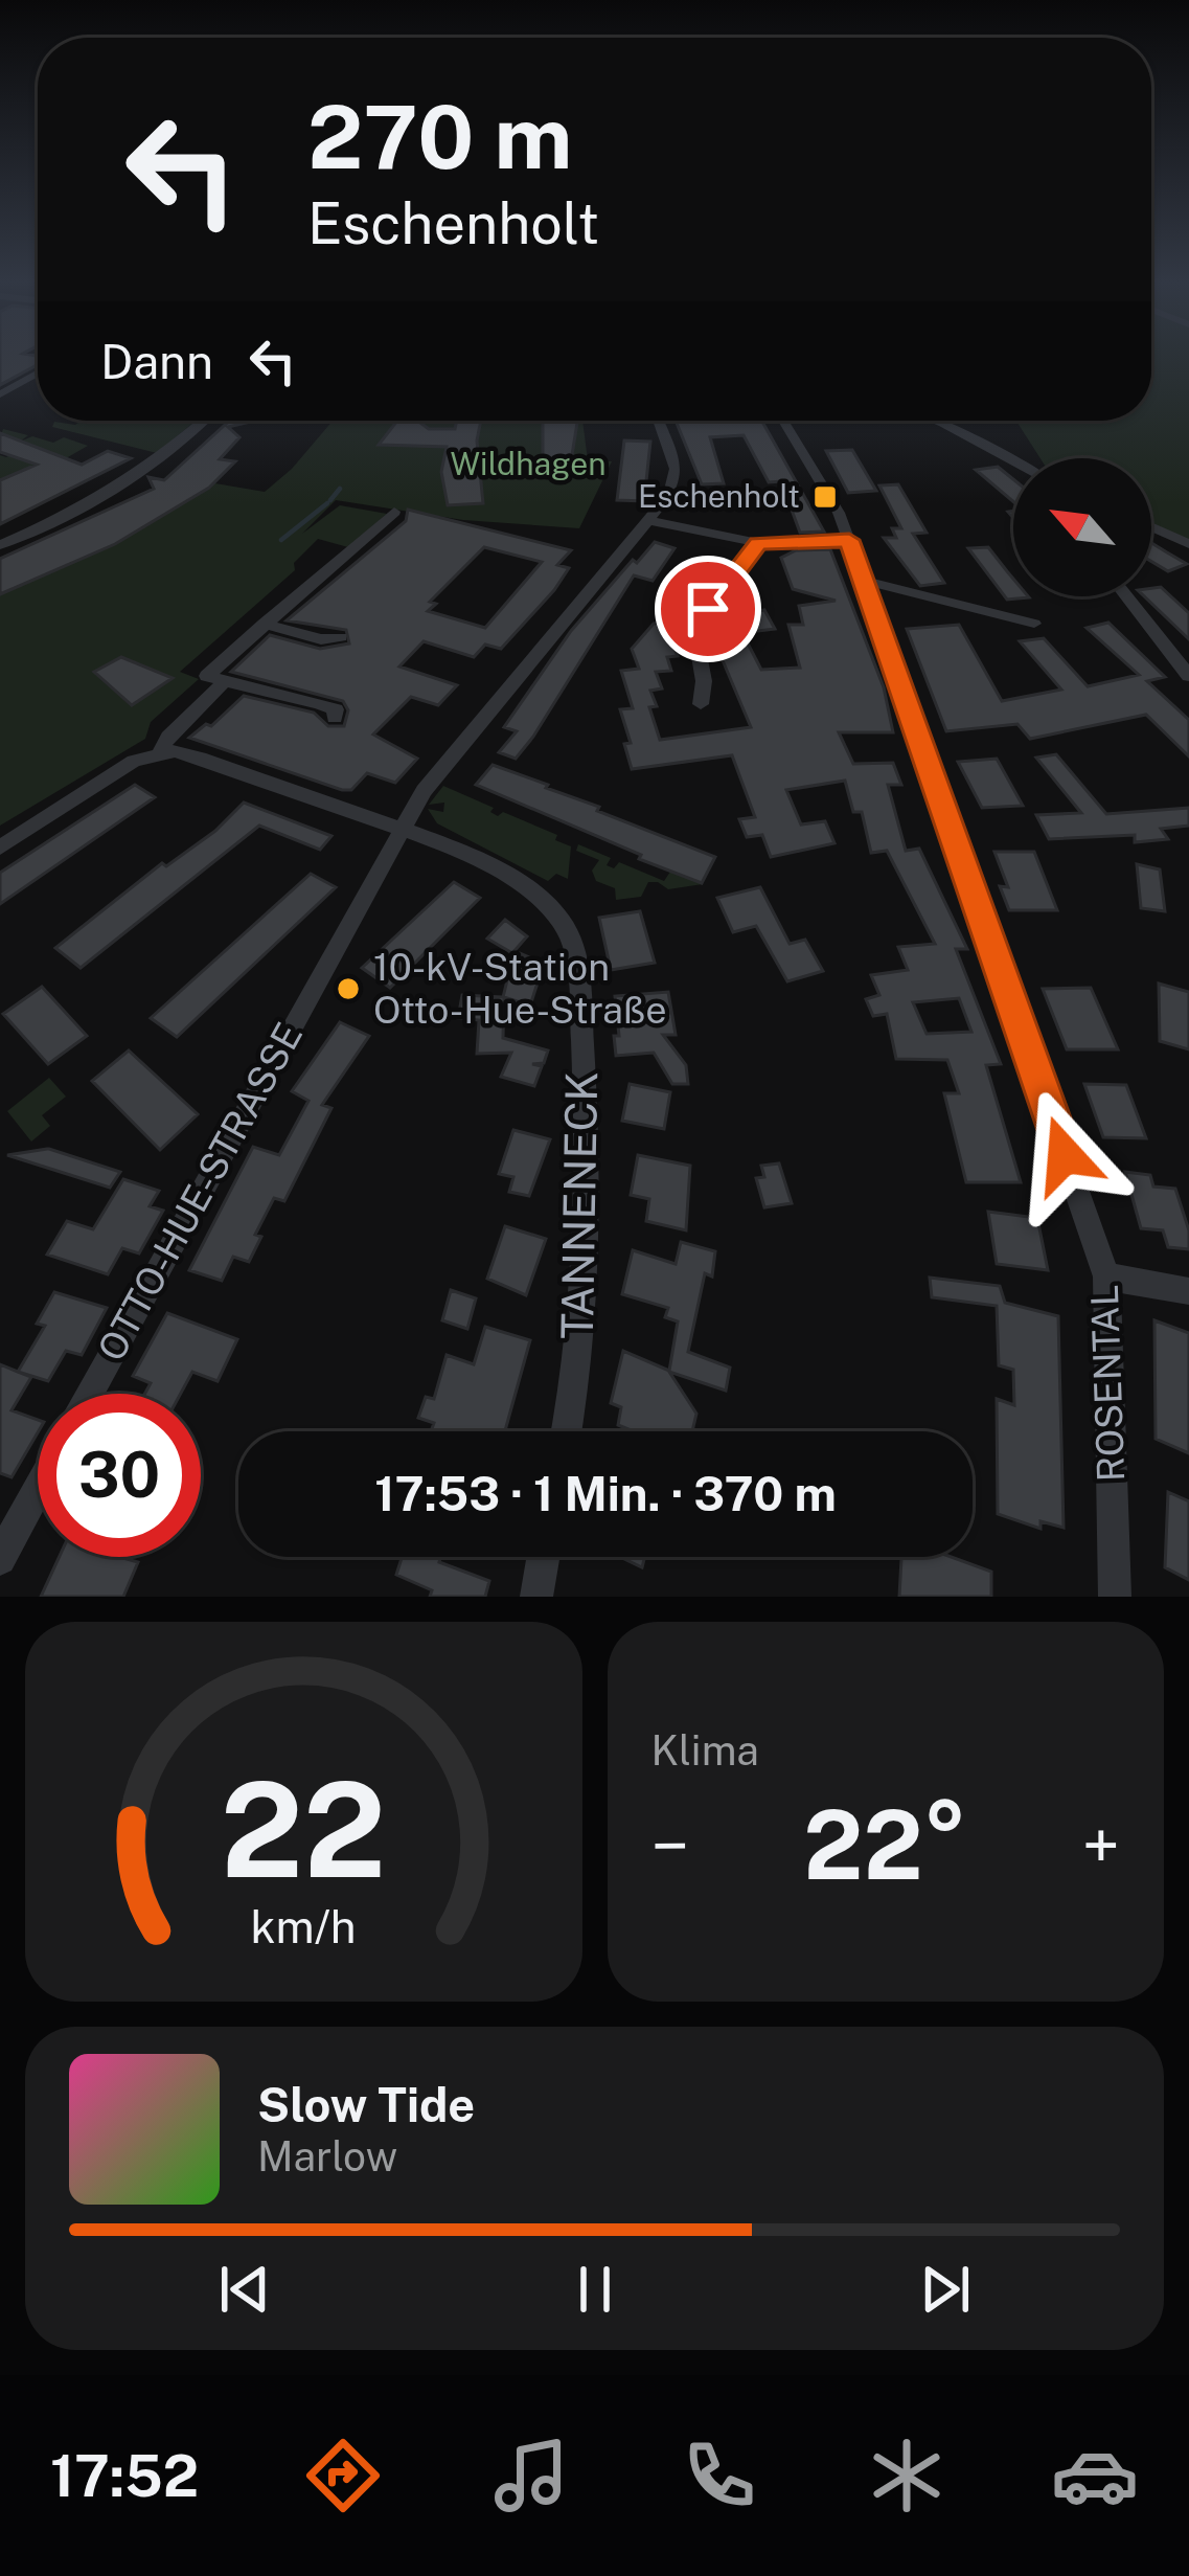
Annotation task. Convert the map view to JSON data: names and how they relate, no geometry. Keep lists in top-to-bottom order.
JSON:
{
  "streets": {
    "street": ["OTTO-HUE-STRASSE", "TANNENECK", "ROSENTAL"]
  },
  "crossings": [
    ["OTTO-HUE-STRASSE", "TANNENECK"]
  ],
  "parks": ["Wildhagen"],
  "places": {
    "transit": ["Eschenholt"],
    "other": ["10-kV-Station Otto-Hue-Straße"]
  },
  "north": "top left",
  "page": {
    "turn": ["270 m", "Eschenholt"],
    "then": "Dann",
    "limit": "30",
    "trip": "17:53 · 1 Min. · 370 m",
    "tile": "Klima",
    "heat": ["−", "22°", "+"],
    "song": ["Slow Tide", "Marlow"],
    "tabs": "17:52",
    "gauge": ["22", "km/h"]
  }
}
